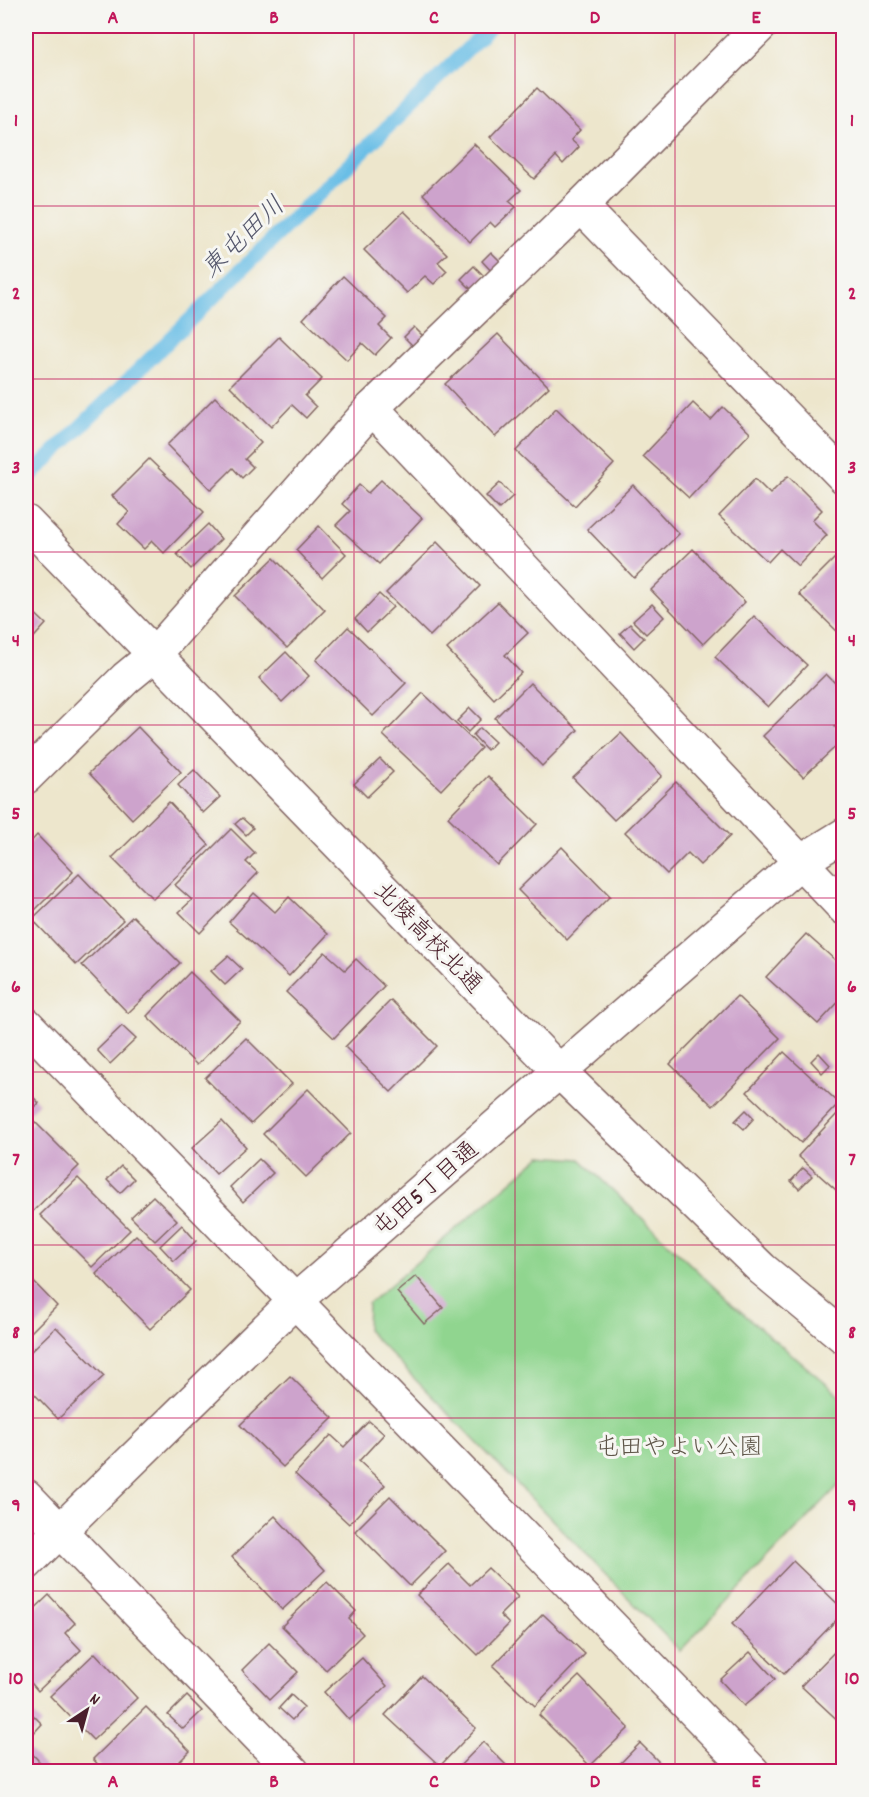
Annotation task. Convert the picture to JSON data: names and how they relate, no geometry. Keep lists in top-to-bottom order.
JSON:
{
  "streets": {
    "street": ["北陵高校北通", "屯田5丁目通"]
  },
  "crossings": [
    ["北陵高校北通", "屯田5丁目通"]
  ],
  "water": ["東屯田川"],
  "parks": ["屯田やよい公園"],
  "north": "top right",
  "grid": {
    "columns": [
      "A",
      "B",
      "C",
      "D",
      "E"
    ],
    "rows": [
      "1",
      "2",
      "3",
      "4",
      "5",
      "6",
      "7",
      "8",
      "9",
      "10"
    ]
  }
}
